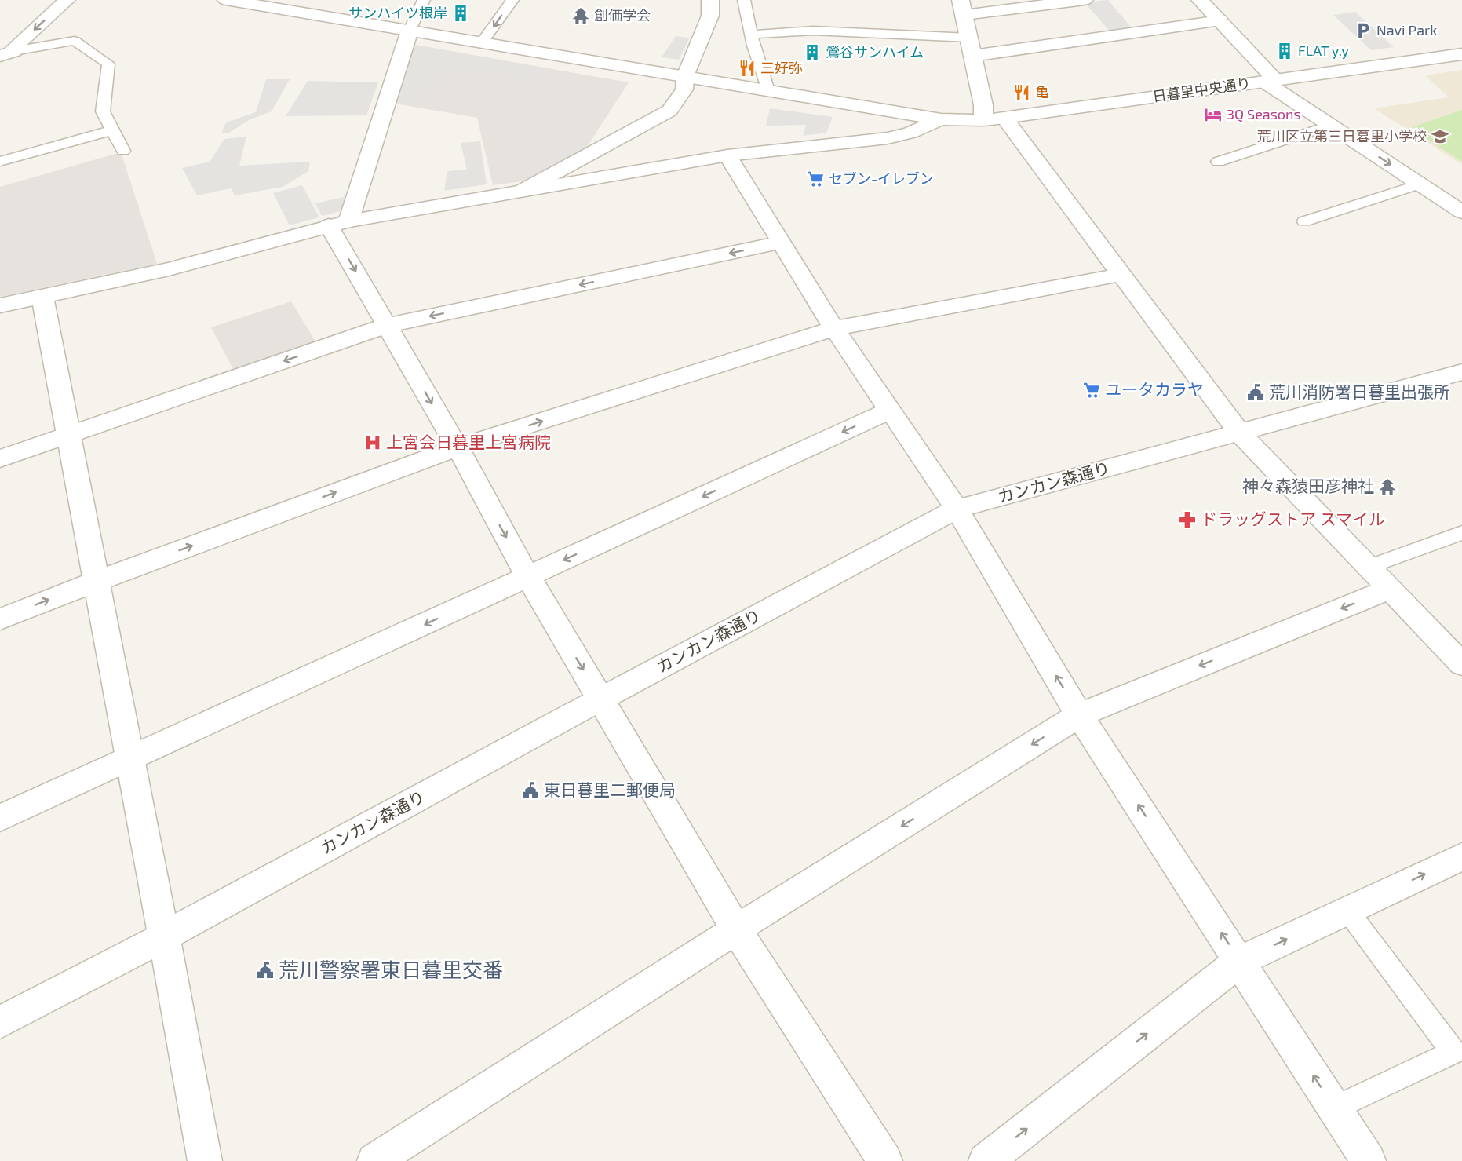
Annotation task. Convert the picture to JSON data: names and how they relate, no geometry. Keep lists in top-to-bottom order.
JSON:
{
  "streets": {
    "street": ["日暮里中央通り", "カンカン森通り"]
  },
  "places": {
    "building": ["サンハイツ根岸", "FLAT y.y", "鶯谷サンハイム"],
    "temple": ["創価学会", "神々森猿田彦神社"],
    "parking": ["Navi Park"],
    "restaurant": ["三好弥", "亀"],
    "hotel": ["3Q Seasons"],
    "school or university": ["荒川区立第三日暮里小学校"],
    "supermarket": ["セブン-イレブン", "ユータカラヤ"],
    "public building": ["荒川消防署日暮里出張所", "東日暮里二郵便局", "荒川警察署東日暮里交番"],
    "hospital": ["上宮会日暮里上宮病院"],
    "pharmacy": ["ドラッグストア スマイル"]
  }
}
